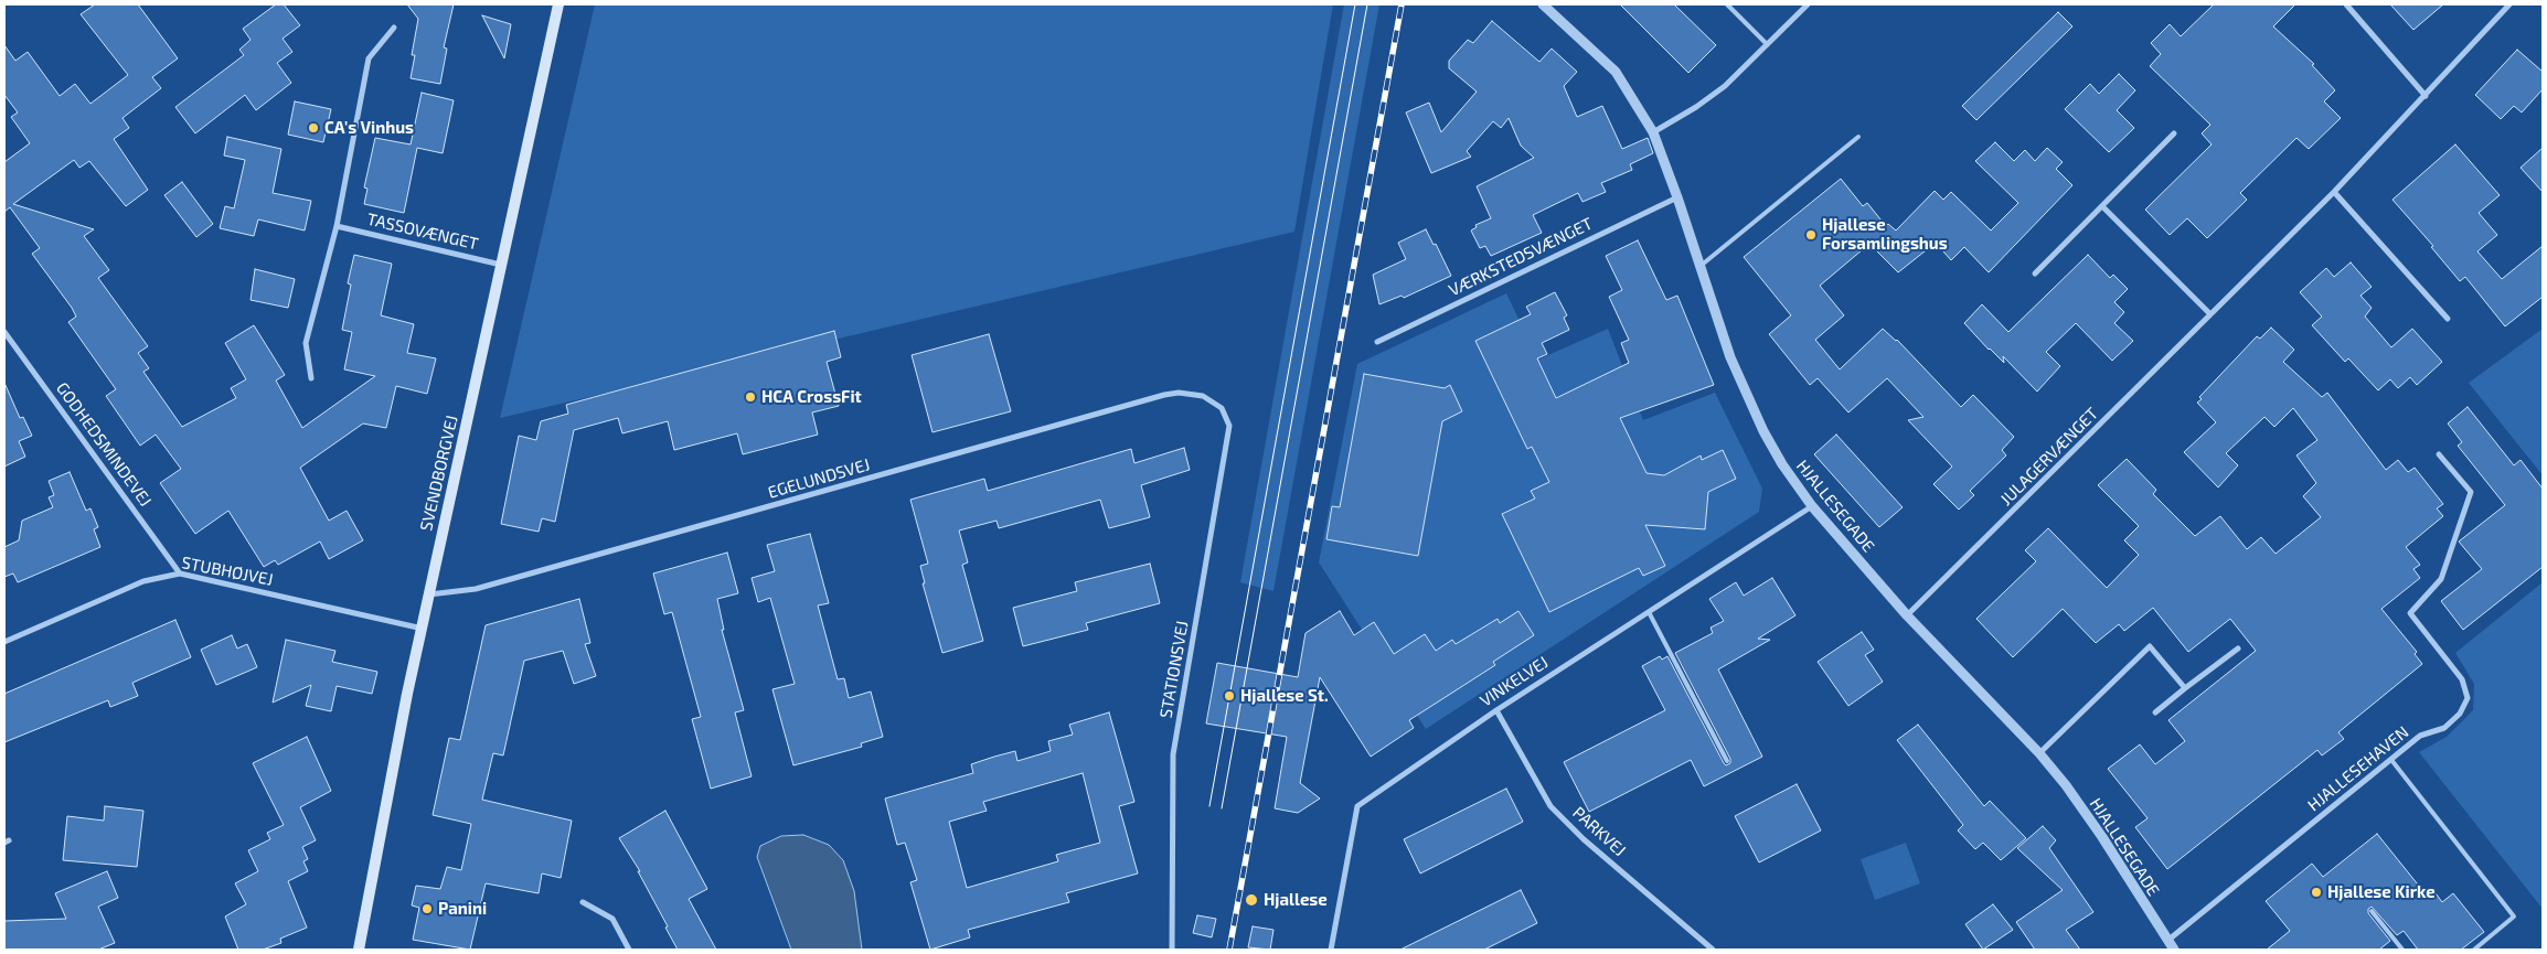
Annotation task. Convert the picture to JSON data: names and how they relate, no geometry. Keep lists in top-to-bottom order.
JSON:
{
  "streets": {
    "main road": ["SVENDBORGVEJ"],
    "street": [
      "TASSOVÆNGET",
      "VÆRKSTEDSVÆNGET",
      "GODHEDSMINDEVEJ",
      "JULAGERVÆNGET",
      "EGELUNDSVEJ",
      "HJALLESEGADE",
      "STUBHØJVEJ",
      "STATIONSVEJ",
      "VINKELVEJ",
      "HJALLESEHAVEN",
      "PARKVEJ"
    ]
  },
  "crossings": [
    ["TASSOVÆNGET", "SVENDBORGVEJ"],
    ["VÆRKSTEDSVÆNGET", "HJALLESEGADE"],
    ["GODHEDSMINDEVEJ", "STUBHØJVEJ"],
    ["JULAGERVÆNGET", "HJALLESEGADE"],
    ["SVENDBORGVEJ", "EGELUNDSVEJ"],
    ["SVENDBORGVEJ", "STUBHØJVEJ"],
    ["EGELUNDSVEJ", "STATIONSVEJ"],
    ["HJALLESEGADE", "VINKELVEJ"],
    ["HJALLESEGADE", "HJALLESEHAVEN"],
    ["VINKELVEJ", "PARKVEJ"]
  ],
  "places": [
    "CA's Vinhus",
    "Hjallese Forsamlingshus",
    "HCA CrossFit",
    "Hjallese St.",
    "Hjallese Kirke",
    "Hjallese",
    "Panini"
  ]
}
